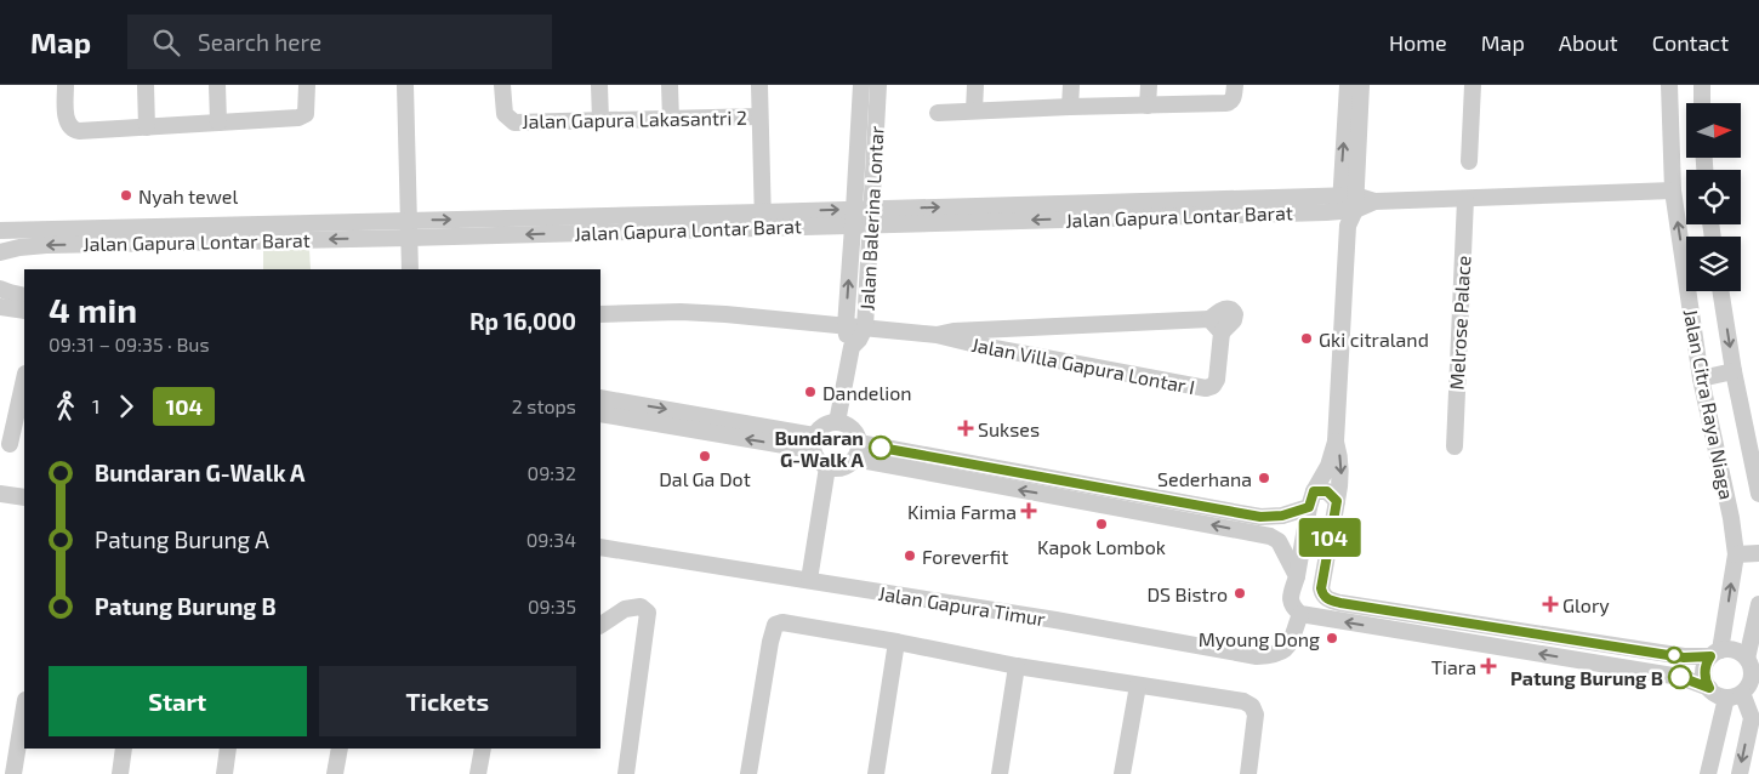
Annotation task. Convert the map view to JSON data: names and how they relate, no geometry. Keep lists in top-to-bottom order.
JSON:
{
  "streets": {
    "street": [
      "Jalan Gapura Lakasantri 2",
      "Jalan Gapura Lontar Barat",
      "Jalan Balerina Lontar",
      "Melrose Palace",
      "Jalan Villa Gapura Lontar I",
      "Jalan Citra Raya Niaga",
      "Jalan Gapura Timur"
    ]
  },
  "crossings": [
    ["Jalan Gapura Lontar Barat", "Jalan Balerina Lontar"],
    ["Jalan Gapura Lontar Barat", "Melrose Palace"],
    ["Jalan Gapura Lontar Barat", "Jalan Citra Raya Niaga"],
    ["Jalan Balerina Lontar", "Jalan Villa Gapura Lontar I"]
  ],
  "places": {
    "other": [
      "Nyah tewel",
      "Gki citraland",
      "Dandelion",
      "Bundaran G-Walk A",
      "Dal Ga Dot",
      "Sederhana",
      "Kapok Lombok",
      "Foreverfit",
      "DS Bistro",
      "Myoung Dong",
      "Patung Burung B"
    ],
    "health": [
      "Sukses",
      "Kimia Farma",
      "Glory",
      "Tiara"
    ]
  },
  "lines": ["bus line 104"],
  "north": "right",
  "page": {
    "header": "Map",
    "search": "Search here",
    "nav": [
      "Home",
      "Map",
      "About",
      "Contact"
    ],
    "on_map": "104",
    "heading": ["4 min", "09:31 – 09:35 · Bus", "Rp 16,000"],
    "legs": ["1", "104", "2 stops"],
    "list": [
      {
        "name": "Bundaran G-Walk A",
        "value": "09:32"
      },
      {
        "name": "Patung Burung A",
        "value": "09:34"
      },
      {
        "name": "Patung Burung B",
        "value": "09:35"
      }
    ],
    "buttons": ["Start", "Tickets"]
  }
}
